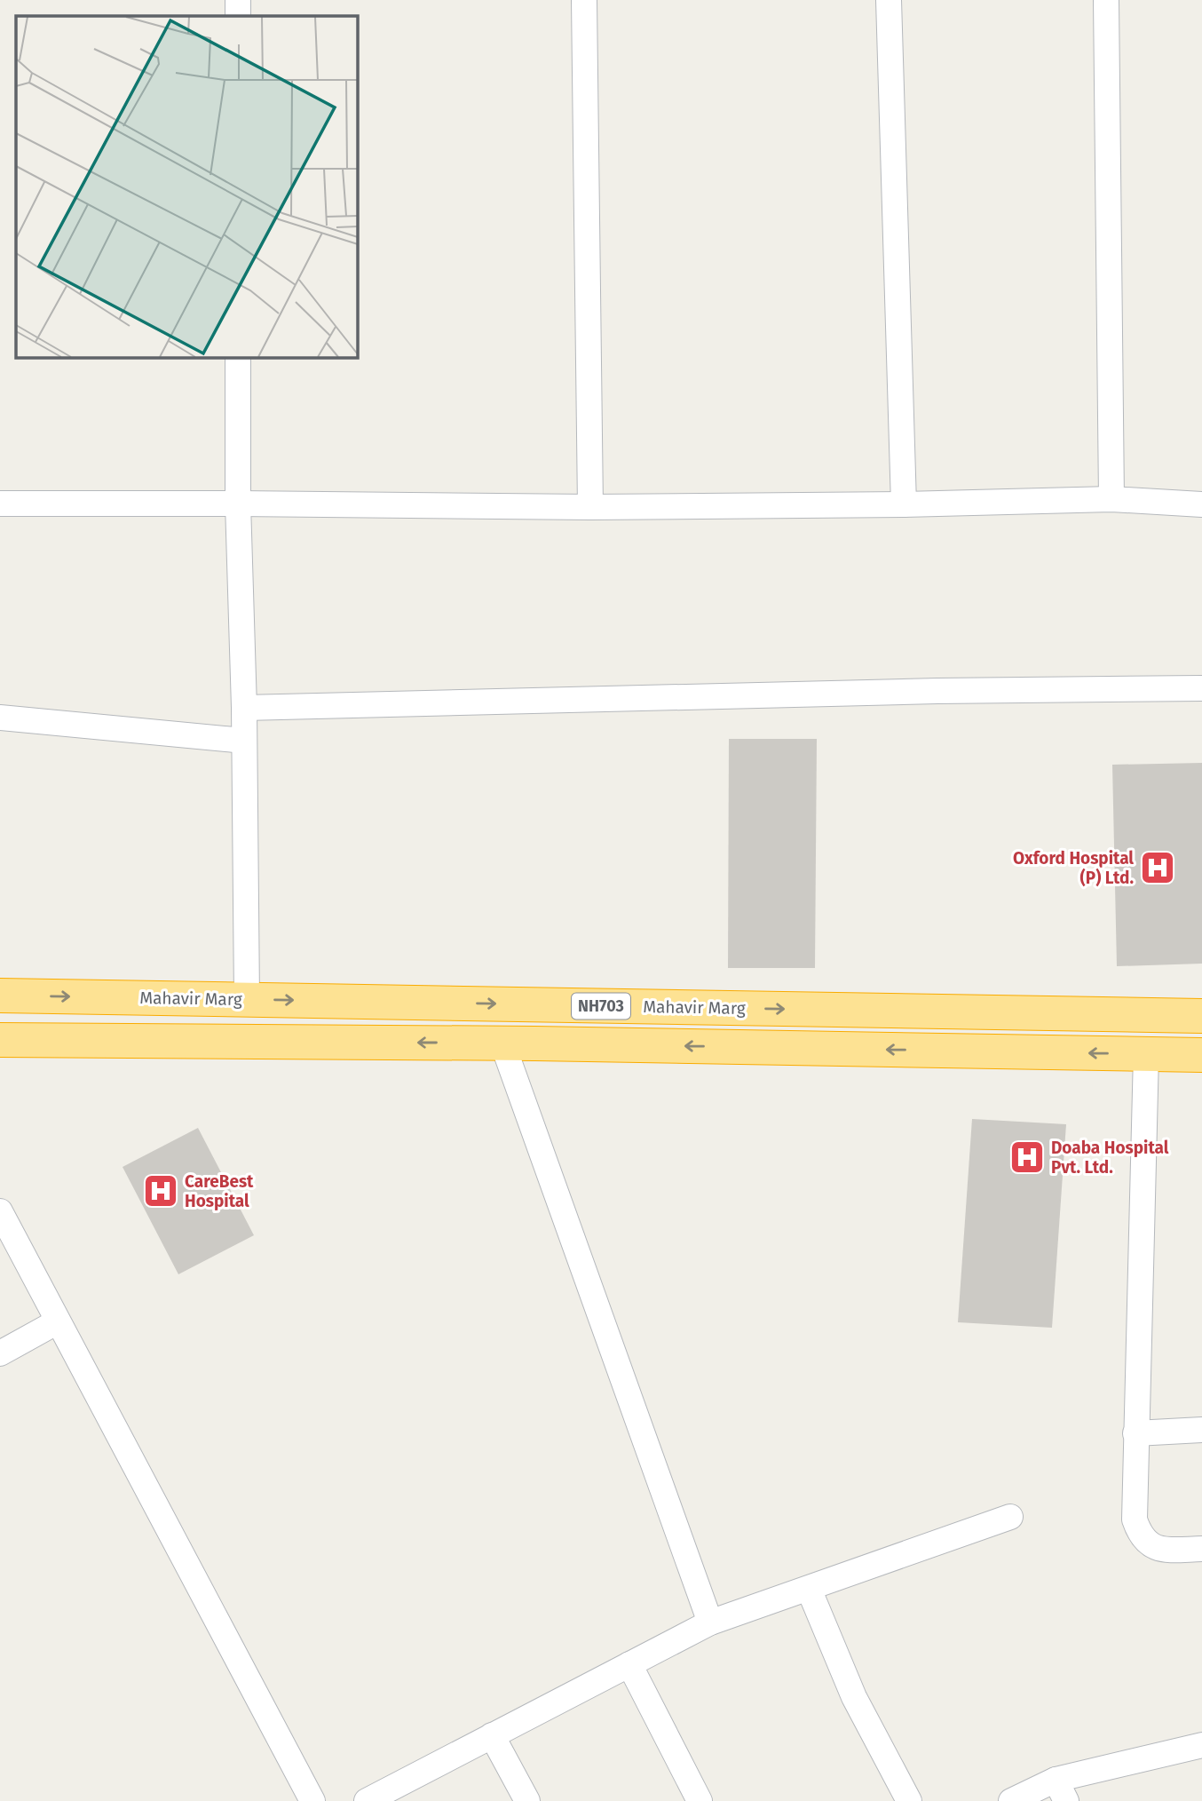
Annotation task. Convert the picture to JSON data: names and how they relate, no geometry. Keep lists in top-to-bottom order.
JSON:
{
  "streets": {
    "highway": ["Mahavir Marg", "NH703"]
  },
  "places": {
    "hospital": ["Oxford Hospital (P) Ltd.", "Doaba Hospital Pvt. Ltd.", "CareBest Hospital"]
  }
}
